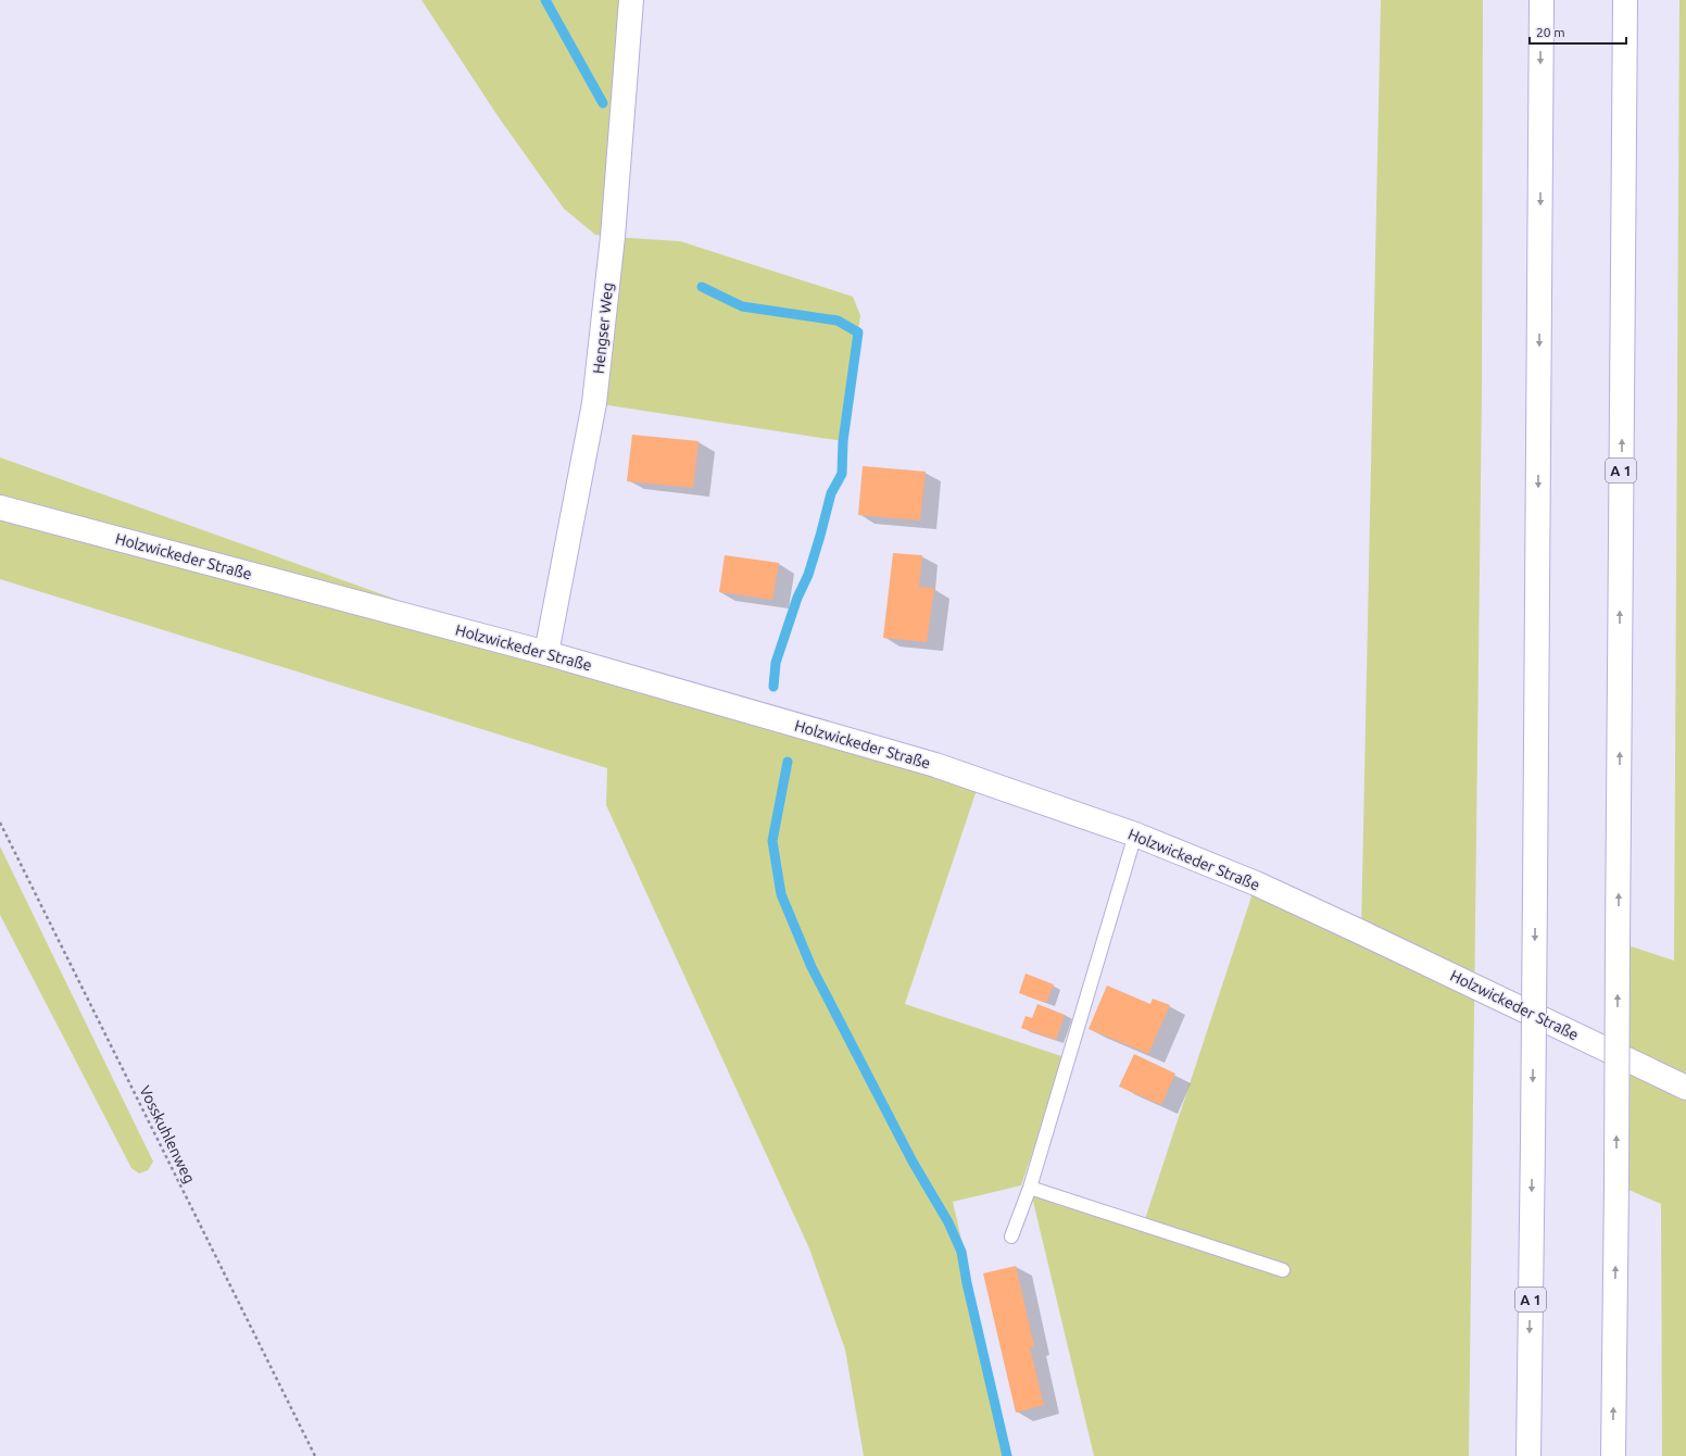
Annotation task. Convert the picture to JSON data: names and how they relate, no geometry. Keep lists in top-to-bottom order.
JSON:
{
  "streets": {
    "main road": ["Hengser Weg", "A 1", "Holzwickeder Straße"],
    "path": ["Vosskuhlenweg"]
  },
  "crossings": [
    ["Hengser Weg", "Holzwickeder Straße"]
  ],
  "scale_bar": "20 m"
}
